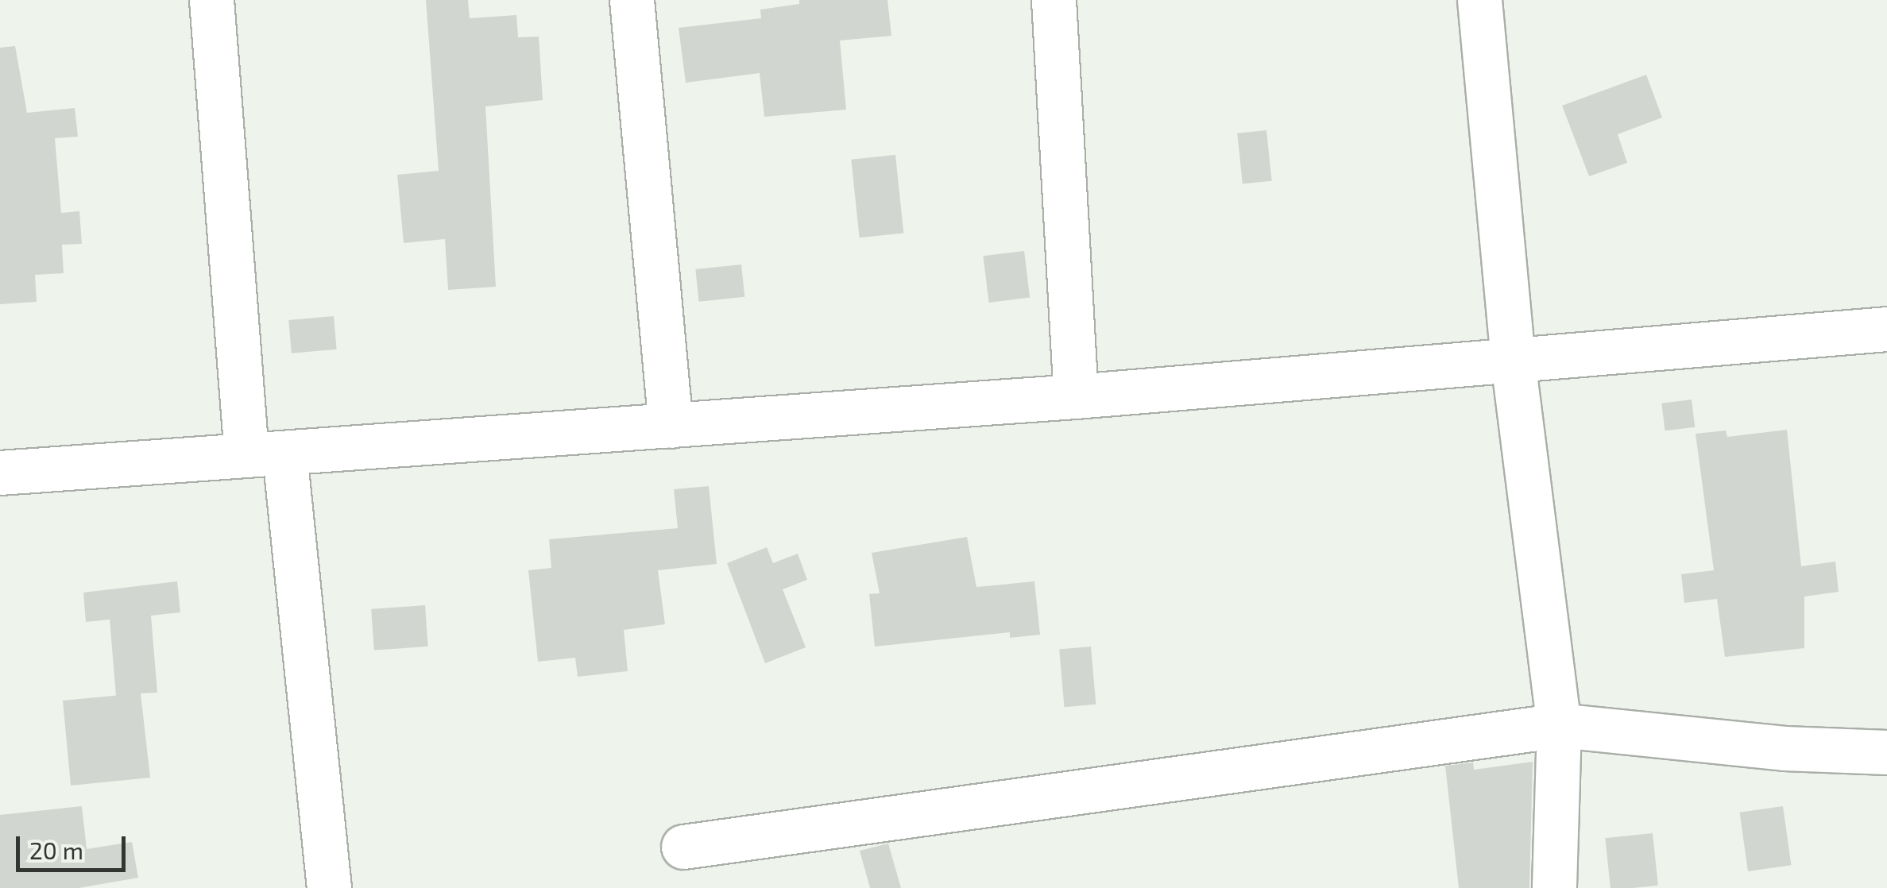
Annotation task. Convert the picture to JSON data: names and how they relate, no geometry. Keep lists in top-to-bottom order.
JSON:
{
  "scale_bar": "20 m"
}
